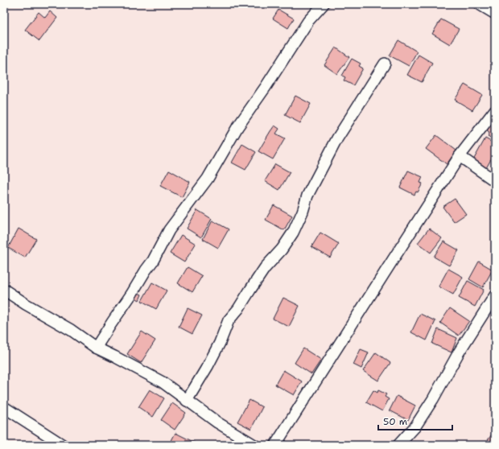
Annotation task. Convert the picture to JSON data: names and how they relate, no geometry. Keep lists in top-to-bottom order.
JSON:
{
  "scale_bar": "50 m"
}
